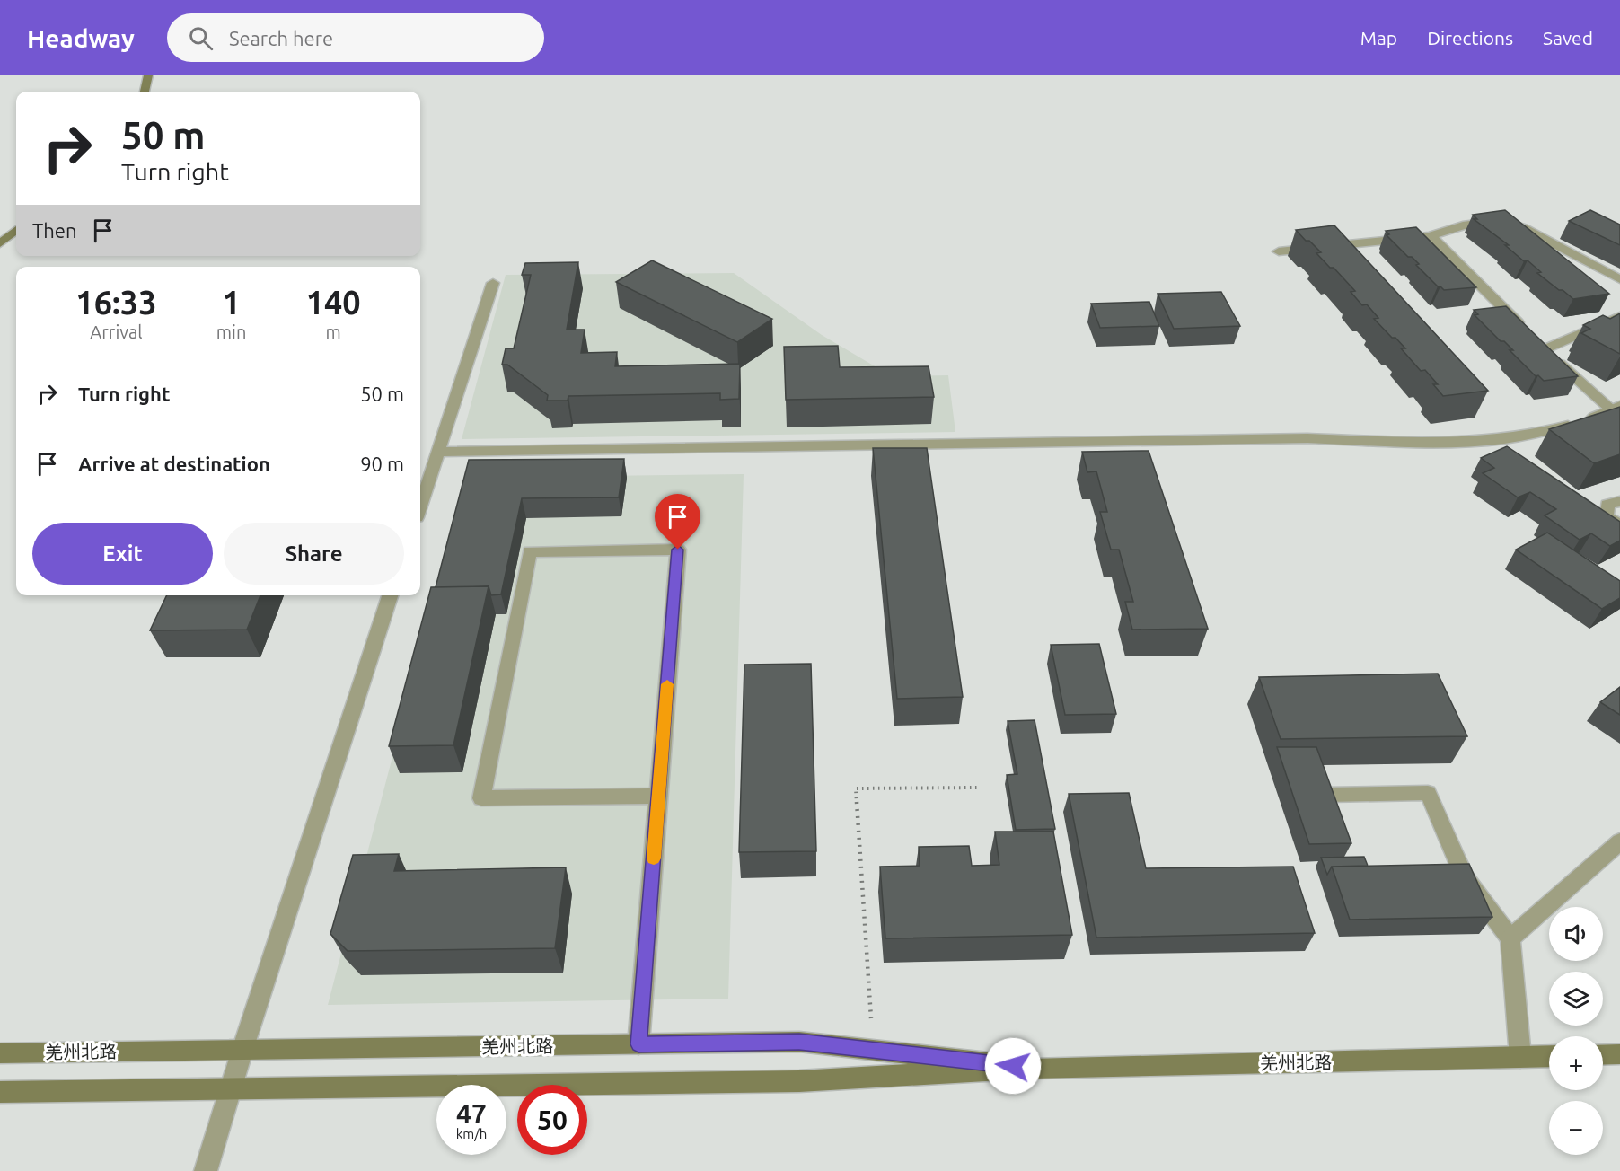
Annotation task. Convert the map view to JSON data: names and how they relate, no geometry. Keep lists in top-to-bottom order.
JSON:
{
  "streets": {
    "main road": ["羌州北路"]
  },
  "page": {
    "header": "Headway",
    "search": "Search here",
    "nav": ["Map", "Directions", "Saved"],
    "turn": ["50 m", "Turn right"],
    "then": "Then",
    "eta": [
      "16:33",
      "Arrival",
      "1",
      "min",
      "140",
      "m"
    ],
    "list": [
      {
        "name": "Turn right",
        "value": "50 m"
      },
      {
        "name": "Arrive at destination",
        "value": "90 m"
      }
    ],
    "buttons": ["Exit", "Share"],
    "map_buttons": ["+", "−"],
    "speed": "47 km/h",
    "limit": "50"
  }
}
